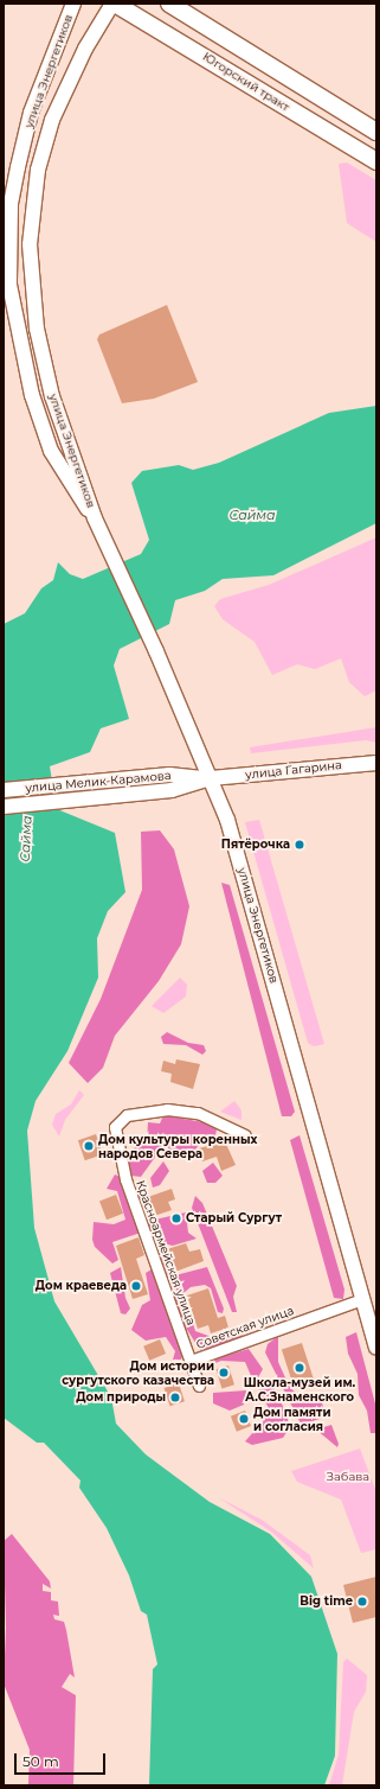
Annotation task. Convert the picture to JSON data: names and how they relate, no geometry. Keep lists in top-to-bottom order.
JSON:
{
  "streets": {
    "main road": [
      "улица Энергетиков",
      "Югорский тракт",
      "улица Гагарина",
      "улица Мелик-Карамова"
    ],
    "street": ["Красноармейская улица", "Советская улица"]
  },
  "crossings": [
    ["улица Энергетиков", "Югорский тракт"],
    ["улица Энергетиков", "улица Гагарина"],
    ["улица Энергетиков", "улица Мелик-Карамова"],
    ["улица Энергетиков", "Советская улица"],
    ["улица Гагарина", "улица Мелик-Карамова"],
    ["Красноармейская улица", "Советская улица"]
  ],
  "water": ["Сайма"],
  "parks": ["Забава"],
  "places": [
    "Пятёрочка",
    "Дом культуры коренных народов Севера",
    "Старый Сургут",
    "Дом краеведа",
    "Школа-музей им. А.С.Знаменского",
    "Дом истории сургутского казачества",
    "Дом природы",
    "Дом памяти и согласия",
    "Big time"
  ],
  "scale_bar": "50 m"
}
